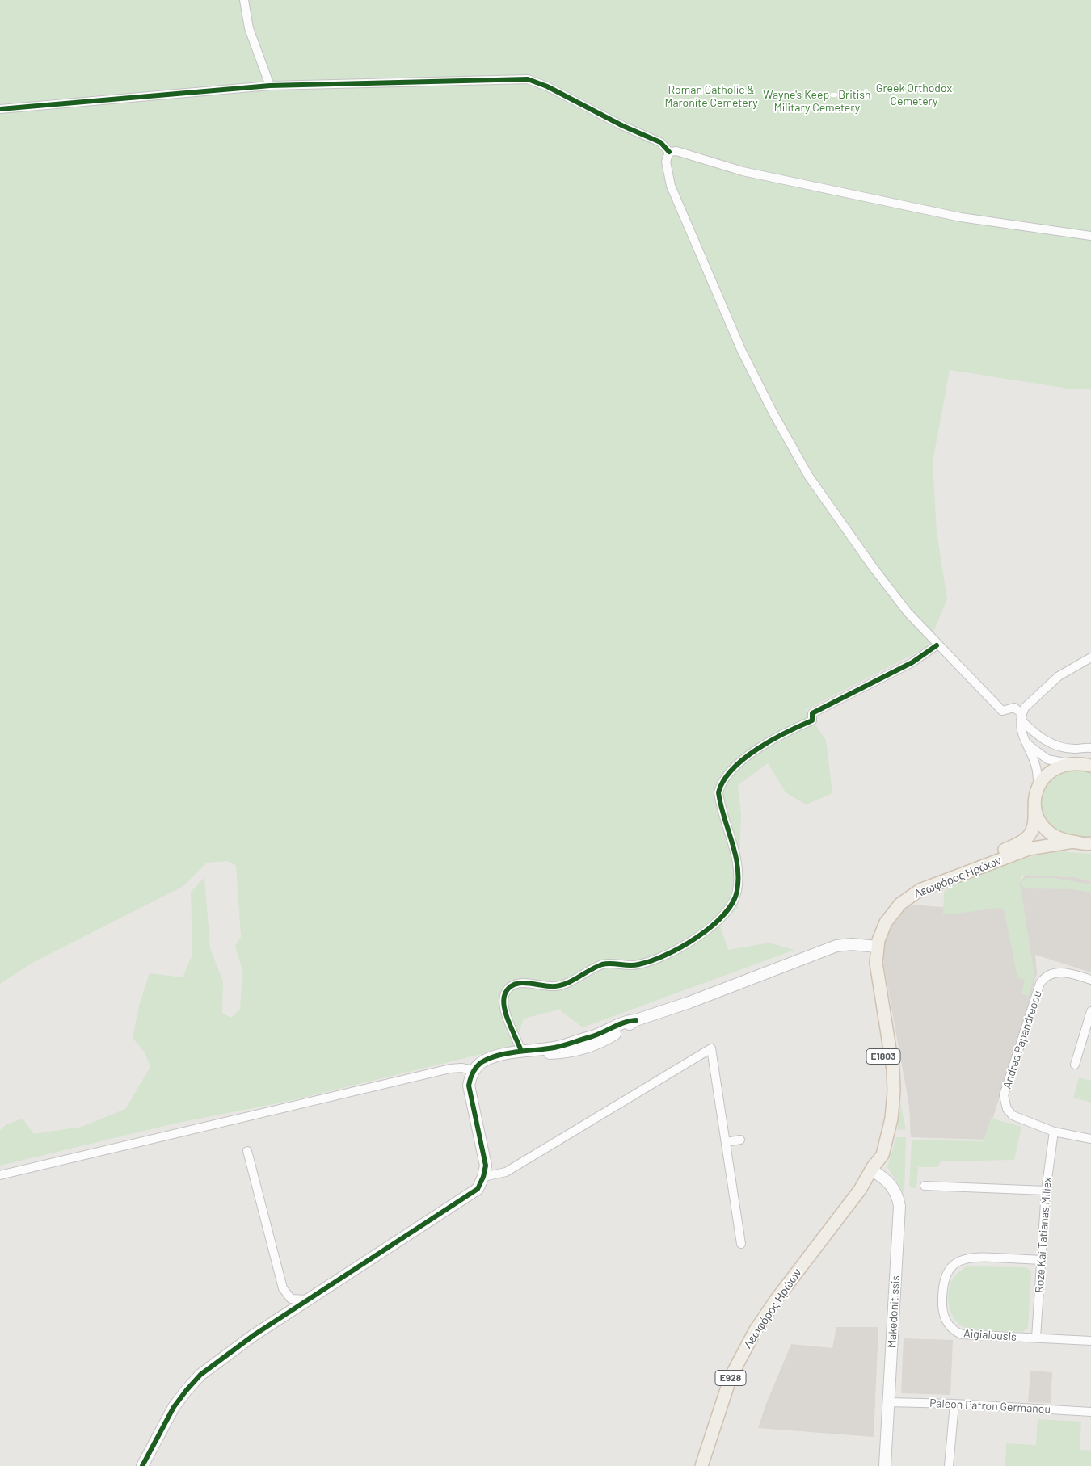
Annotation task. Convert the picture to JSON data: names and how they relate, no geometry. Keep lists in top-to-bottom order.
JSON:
{
  "streets": {
    "main road": ["Λεωφόρος Ηρώων", "E1803", "E928"],
    "street": [
      "Andrea Papandreoou",
      "Roze Kai Tatianas Miliex",
      "Makedonitissis",
      "Aigialousis",
      "Paleon Patron Germanou"
    ]
  },
  "crossings": [
    ["Λεωφόρος Ηρώων", "Makedonitissis"],
    ["Andrea Papandreoou", "Roze Kai Tatianas Miliex"],
    ["Roze Kai Tatianas Miliex", "Aigialousis"],
    ["Makedonitissis", "Paleon Patron Germanou"]
  ],
  "parks": ["Greek Orthodox Cemetery", "Roman Catholic & Maronite Cemetery", "Wayne's Keep - British Military Cemetery"]
}
